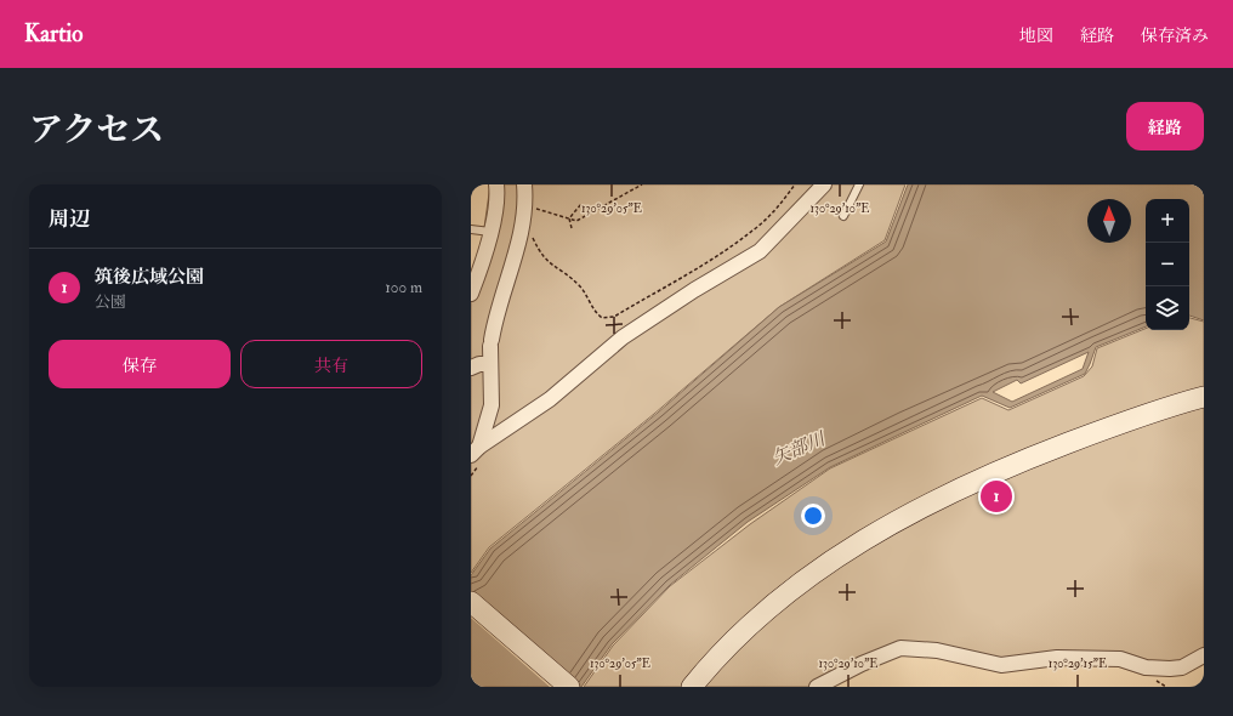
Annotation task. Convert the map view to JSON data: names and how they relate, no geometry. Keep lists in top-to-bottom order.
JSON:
{
  "water": ["矢部川"],
  "north": "top",
  "page": {
    "header": "Kartio",
    "nav": ["地図", "経路", "保存済み"],
    "title": "アクセス",
    "buttons": [
      "経路",
      ["保存", "共有"]
    ],
    "heading": "周辺",
    "map_buttons": ["+", "−"],
    "list": [
      {
        "mark": "1",
        "name": "筑後広域公園",
        "note": "公園",
        "value": "100 m"
      }
    ],
    "pins": "1"
  },
  "coordinates": ["130°29'05\"E", "130°29'10\"E", "130°29'15\"E"]
}
